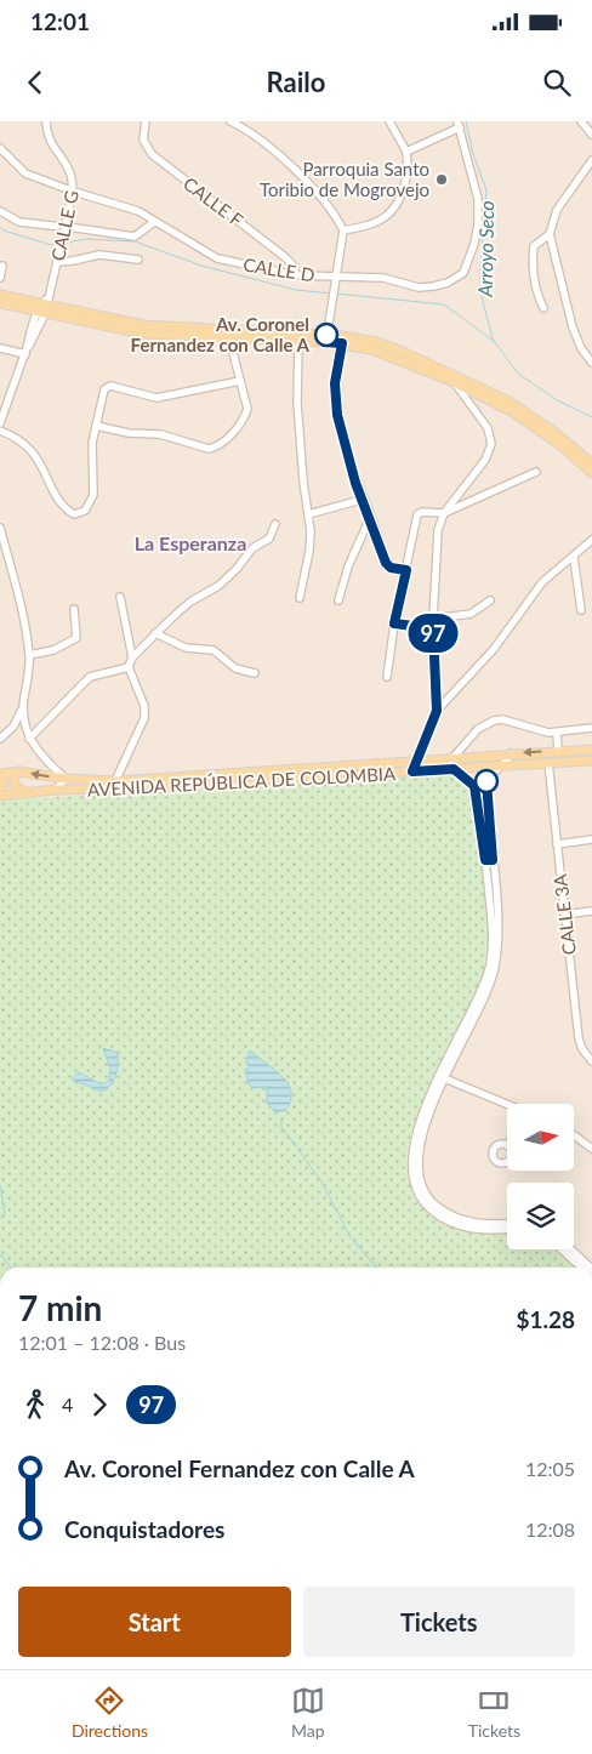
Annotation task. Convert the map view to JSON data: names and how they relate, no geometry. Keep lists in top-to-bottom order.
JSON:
{
  "streets": {
    "main road": ["AVENIDA REPÚBLICA DE COLOMBIA"],
    "street": [
      "CALLE F",
      "CALLE G",
      "CALLE D",
      "CALLE 3A"
    ]
  },
  "crossings": [
    ["CALLE F", "CALLE D"],
    ["CALLE G", "CALLE D"],
    ["AVENIDA REPÚBLICA DE COLOMBIA", "CALLE 3A"]
  ],
  "districts": ["La Esperanza"],
  "water": ["Arroyo Seco"],
  "places": ["Parroquia Santo Toribio de Mogrovejo", "Av. Coronel Fernandez con Calle A"],
  "lines": ["bus line 97"],
  "north": "right",
  "page": {
    "status": "12:01",
    "header": "Railo",
    "on_map": "97",
    "heading": ["7 min", "12:01 – 12:08 · Bus", "$1.28"],
    "legs": ["4", "97"],
    "list": [
      {
        "name": "Av. Coronel Fernandez con Calle A",
        "value": "12:05"
      },
      {
        "name": "Conquistadores",
        "value": "12:08"
      }
    ],
    "buttons": ["Start", "Tickets"],
    "tabs": ["Directions", "Map", "Tickets"]
  }
}
